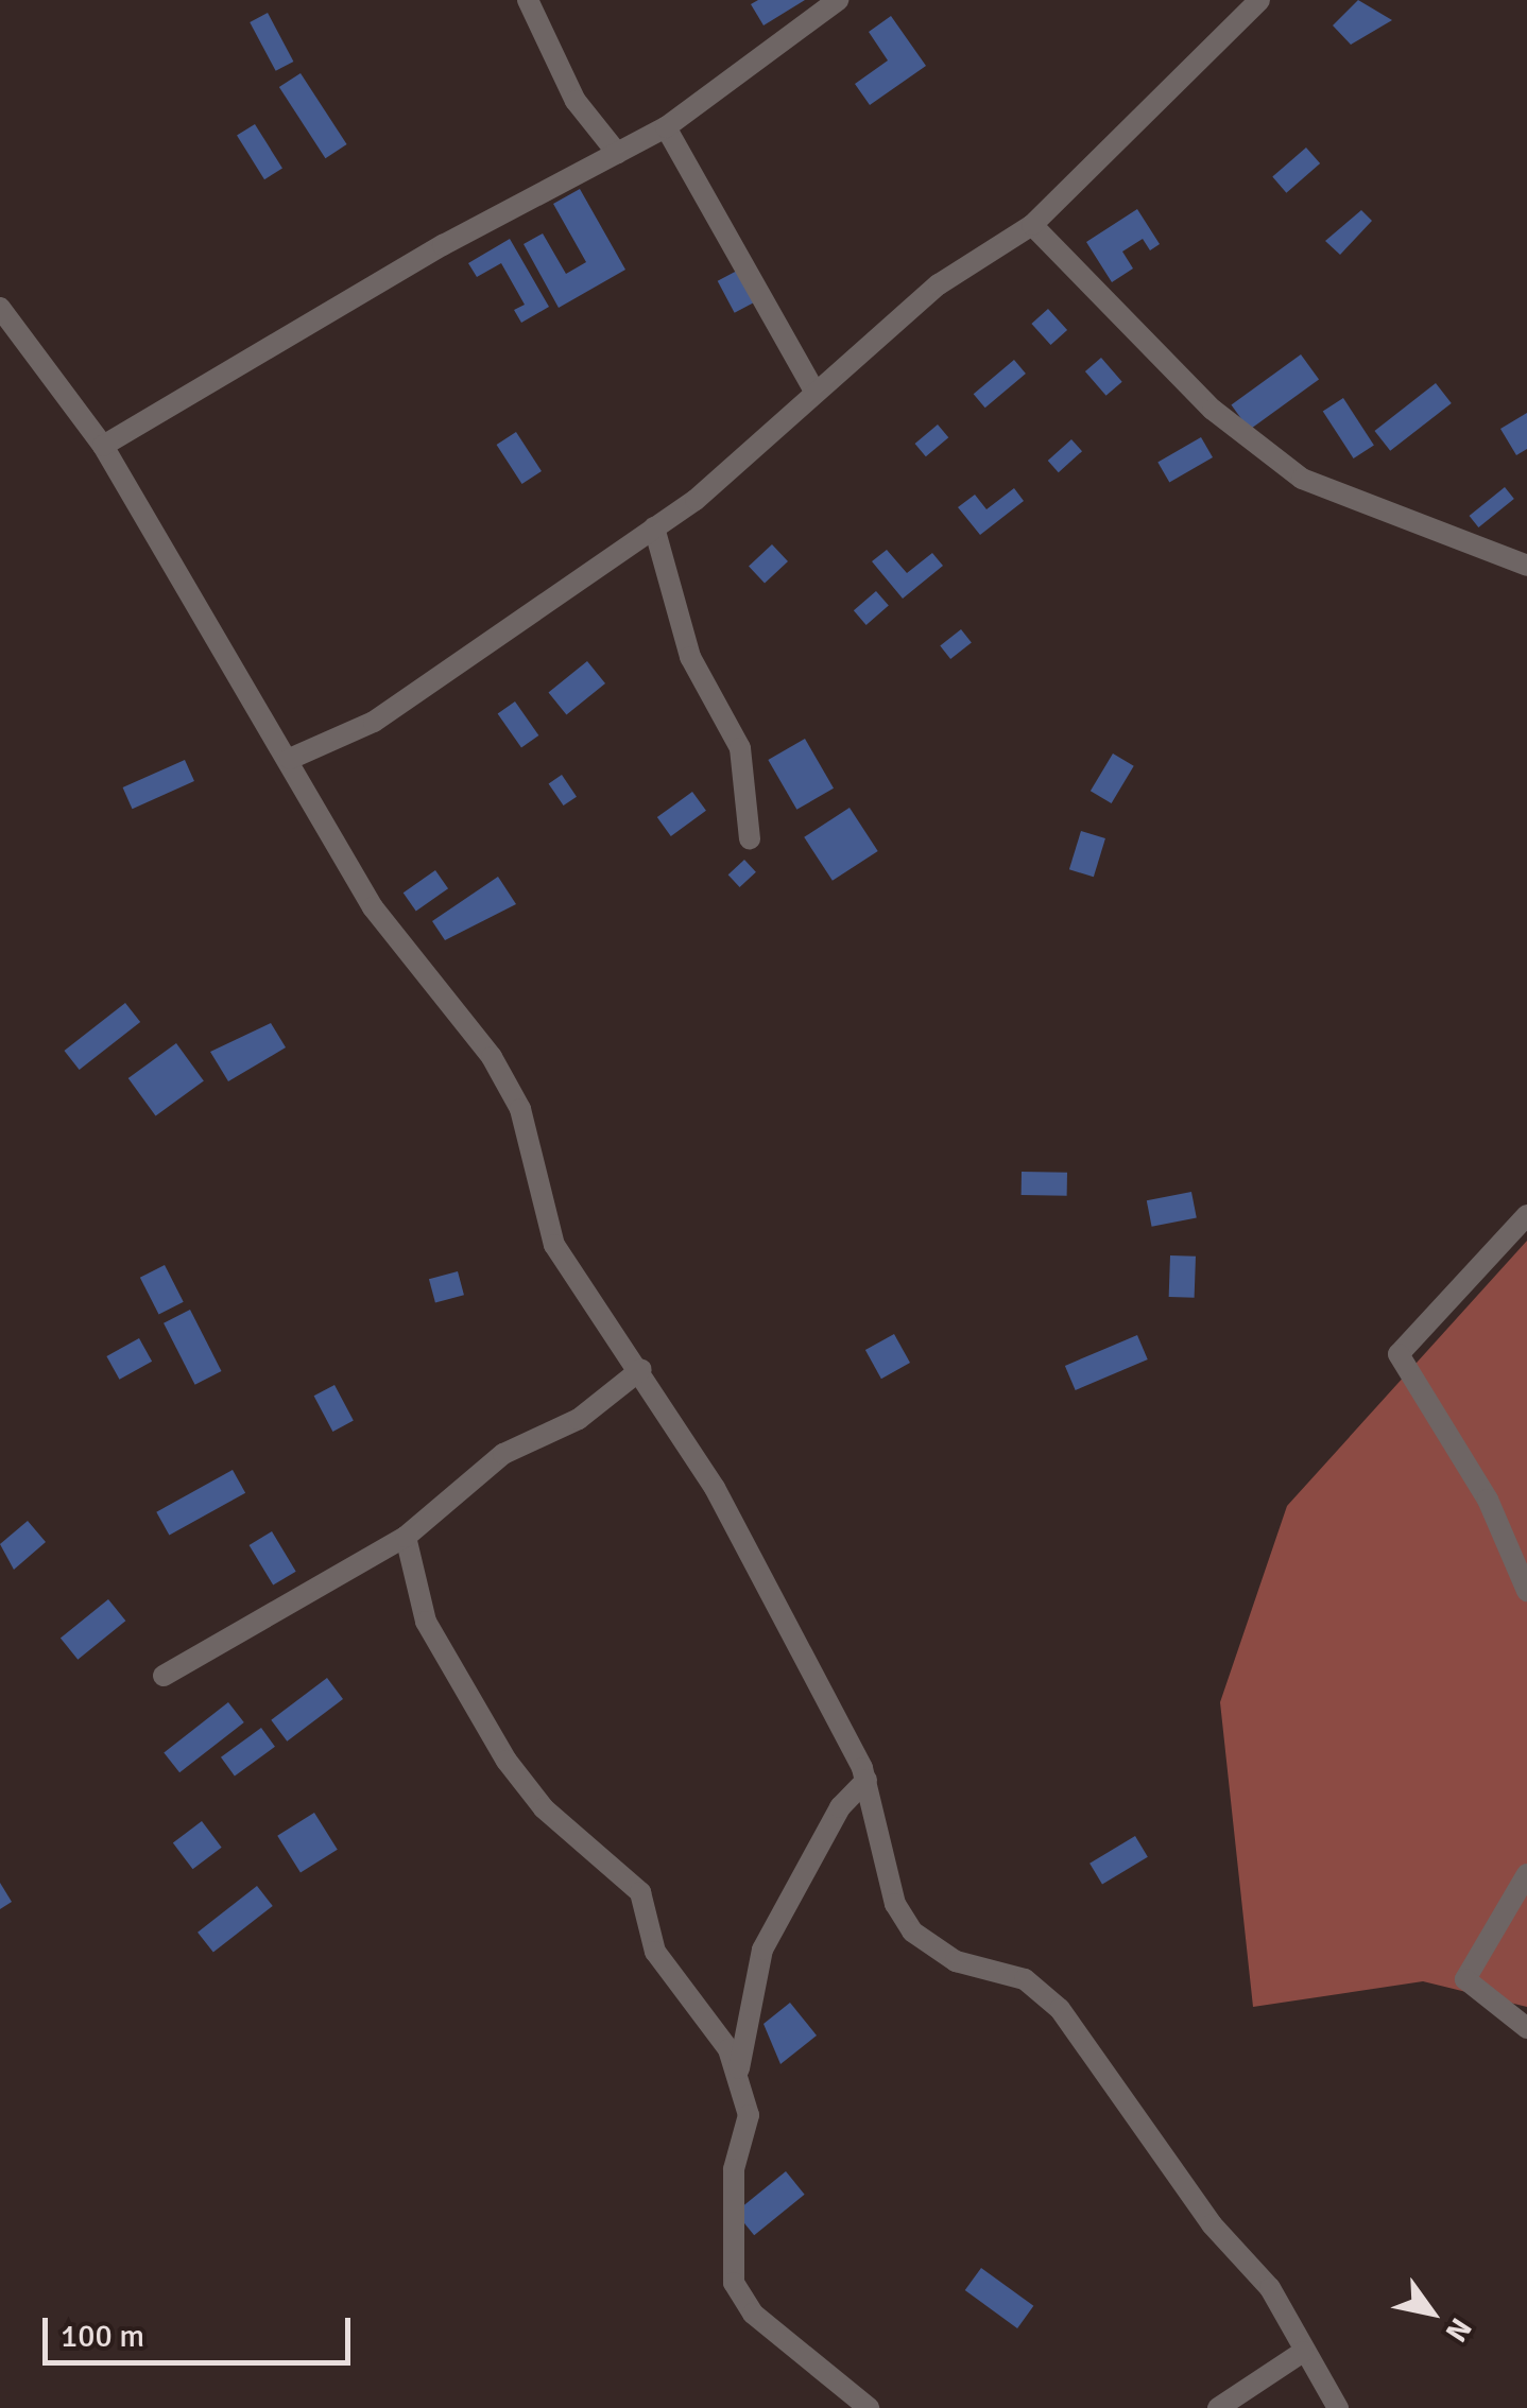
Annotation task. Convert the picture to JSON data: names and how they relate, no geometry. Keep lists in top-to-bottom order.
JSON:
{
  "scale_bar": "100 m",
  "north": "bottom right"
}
